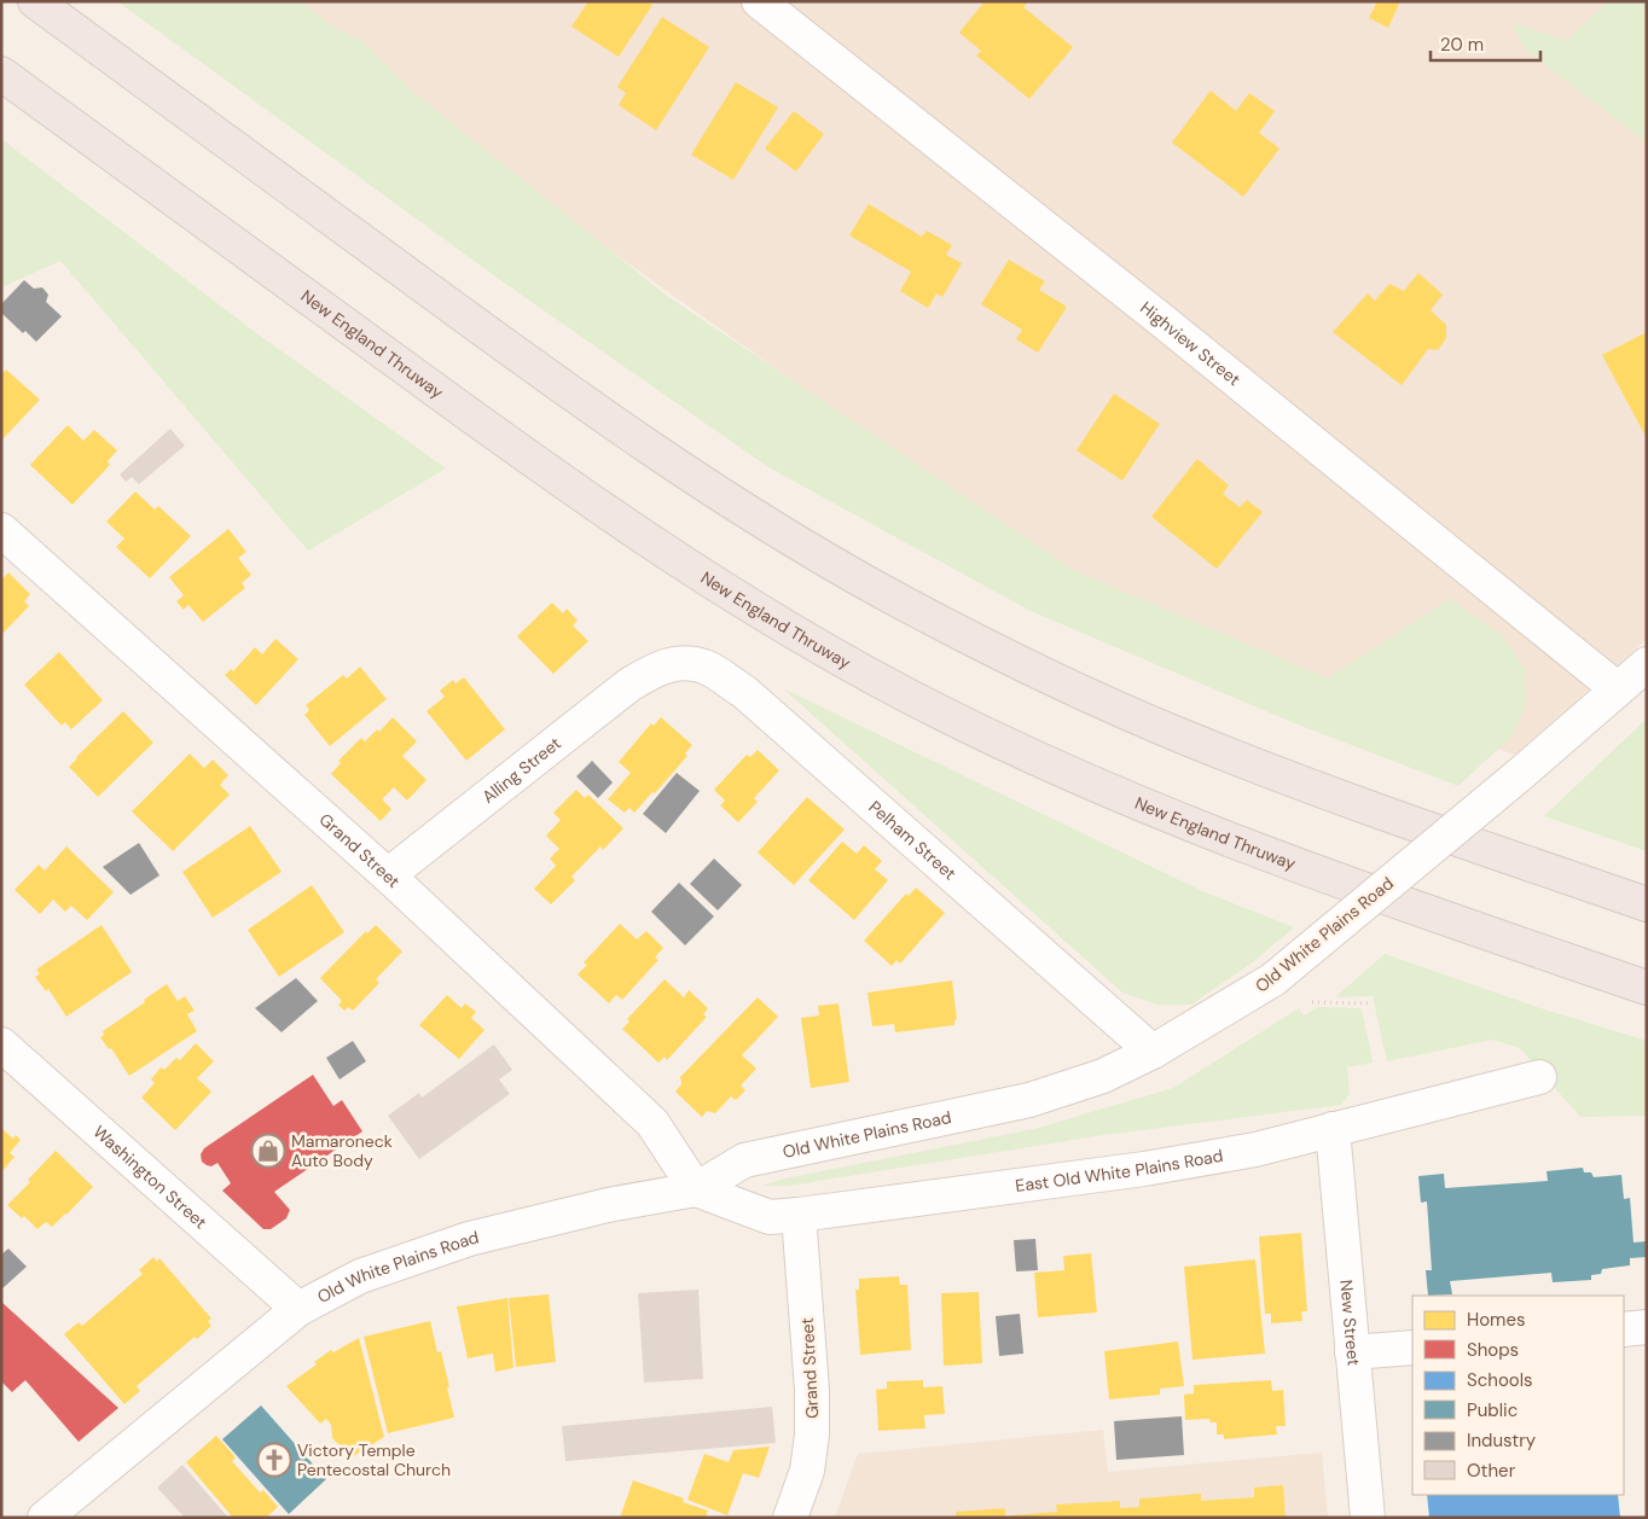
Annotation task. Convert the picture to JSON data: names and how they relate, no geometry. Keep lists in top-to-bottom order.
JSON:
{
  "streets": {
    "highway": ["New England Thruway"],
    "street": [
      "Highview Street",
      "Alling Street",
      "Pelham Street",
      "Grand Street",
      "Old White Plains Road",
      "East Old White Plains Road",
      "Washington Street",
      "New Street"
    ]
  },
  "crossings": [
    ["Highview Street", "Old White Plains Road"],
    ["Alling Street", "Pelham Street"],
    ["Alling Street", "Grand Street"],
    ["Pelham Street", "Old White Plains Road"],
    ["Grand Street", "Old White Plains Road"],
    ["Grand Street", "East Old White Plains Road"],
    ["Old White Plains Road", "East Old White Plains Road"],
    ["Old White Plains Road", "Washington Street"],
    ["East Old White Plains Road", "New Street"]
  ],
  "places": {
    "shop": ["Mamaroneck Auto Body"],
    "church": ["Victory Temple Pentecostal Church"]
  },
  "legend": [
    "Homes",
    "Shops",
    "Schools",
    "Public",
    "Industry",
    "Other"
  ],
  "scale_bar": "20 m"
}
